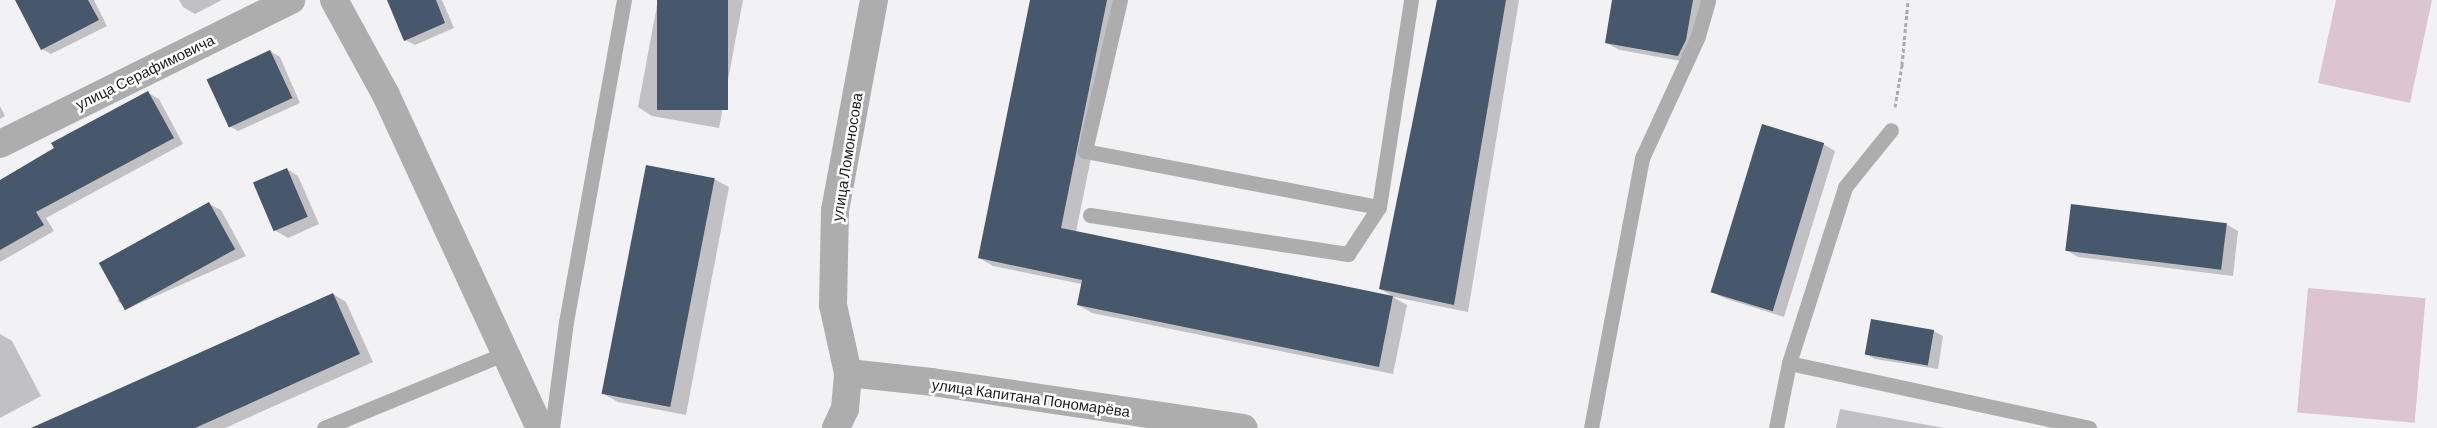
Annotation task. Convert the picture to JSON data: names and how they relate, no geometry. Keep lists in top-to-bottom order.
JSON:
{
  "streets": {
    "street": ["улица Серафимовича", "улица Ломоносова", "улица Капитана Пономарёва"]
  },
  "crossings": [
    ["улица Ломоносова", "улица Капитана Пономарёва"]
  ]
}
